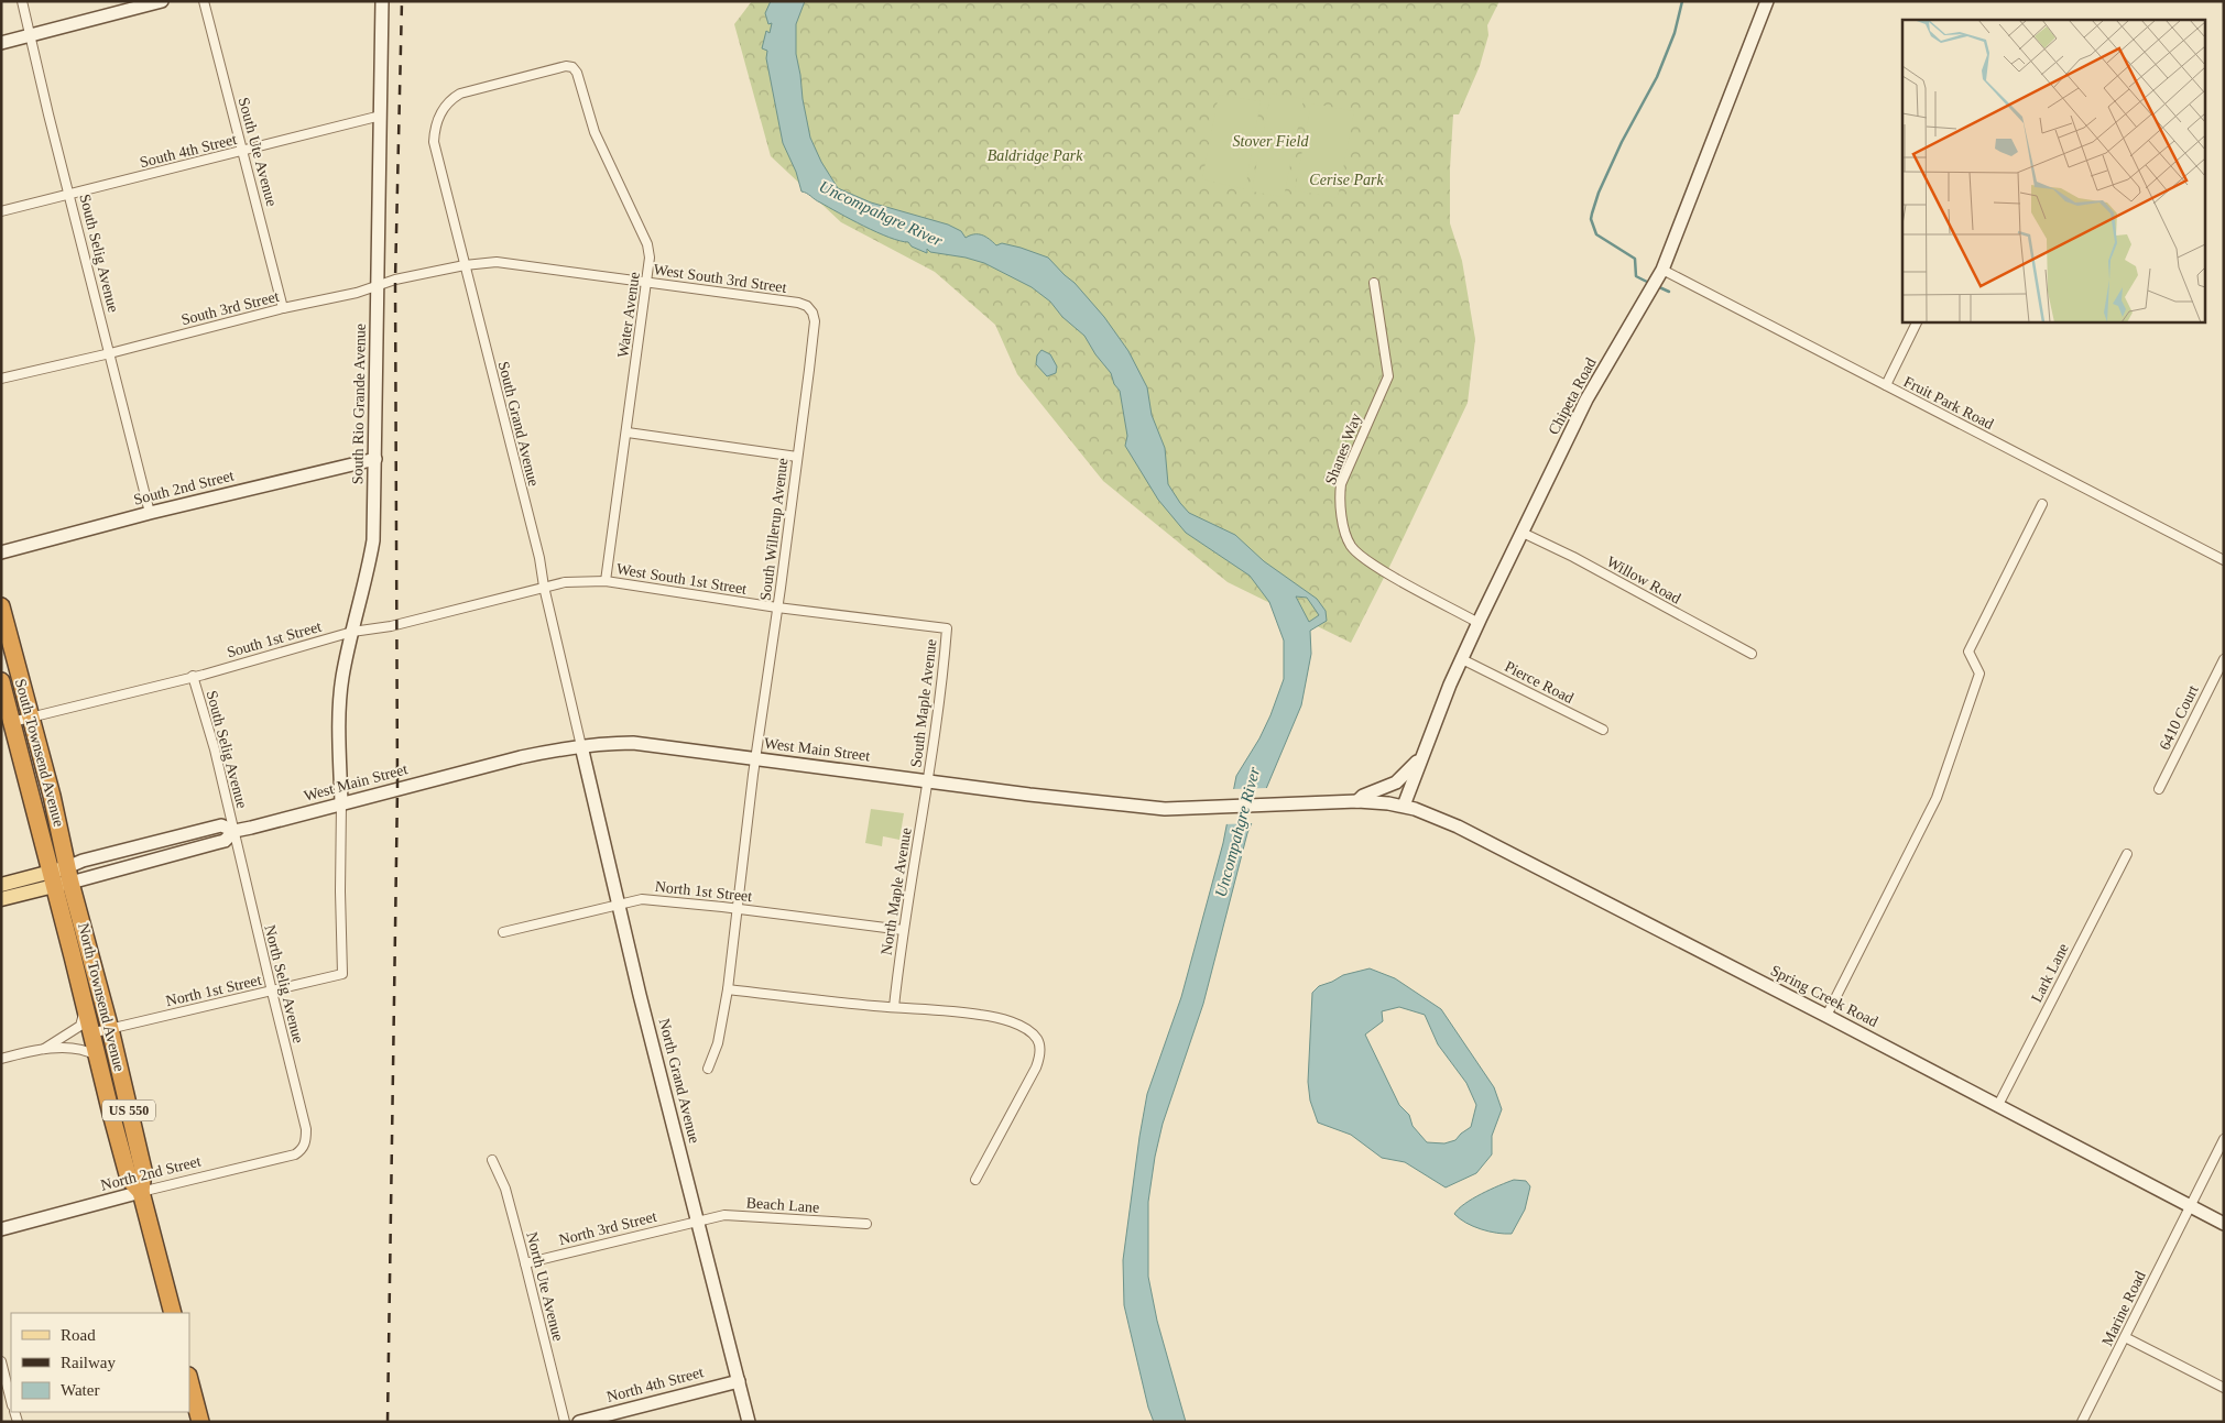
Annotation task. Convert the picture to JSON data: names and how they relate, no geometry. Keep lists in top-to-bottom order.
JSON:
{
  "streets": {
    "highway": ["South Townsend Avenue", "North Townsend Avenue", "US 550"],
    "street": [
      "South 4th Street",
      "South Ute Avenue",
      "South Selig Avenue",
      "West South 3rd Street",
      "South 3rd Street",
      "Water Avenue",
      "Chipeta Road",
      "Fruit Park Road",
      "South Rio Grande Avenue",
      "South Grand Avenue",
      "Shanes Way",
      "South 2nd Street",
      "South Willerup Avenue",
      "West South 1st Street",
      "Willow Road",
      "South 1st Street",
      "Pierce Road",
      "South Maple Avenue",
      "6410 Court",
      "West Main Street",
      "North 1st Street",
      "North Maple Avenue",
      "Lark Lane",
      "North Selig Avenue",
      "Spring Creek Road",
      "North Grand Avenue",
      "North 2nd Street",
      "Beach Lane",
      "North 3rd Street",
      "North Ute Avenue",
      "Marine Road",
      "North 4th Street"
    ]
  },
  "crossings": [
    ["South 4th Street", "South Ute Avenue"],
    ["South 4th Street", "South Selig Avenue"],
    ["South 4th Street", "South Rio Grande Avenue"],
    ["South Ute Avenue", "South 3rd Street"],
    ["South Selig Avenue", "South 3rd Street"],
    ["South Selig Avenue", "South 2nd Street"],
    ["South Selig Avenue", "South 1st Street"],
    ["South Selig Avenue", "West Main Street"],
    ["South Selig Avenue", "North Selig Avenue"],
    ["West South 3rd Street", "South 3rd Street"],
    ["West South 3rd Street", "Water Avenue"],
    ["West South 3rd Street", "South Grand Avenue"],
    ["West South 3rd Street", "South Willerup Avenue"],
    ["South 3rd Street", "South Rio Grande Avenue"],
    ["South 3rd Street", "South Grand Avenue"],
    ["Water Avenue", "South Grand Avenue"],
    ["Water Avenue", "West South 1st Street"],
    ["Chipeta Road", "Fruit Park Road"],
    ["Chipeta Road", "Shanes Way"],
    ["Chipeta Road", "Willow Road"],
    ["Chipeta Road", "Pierce Road"],
    ["Chipeta Road", "West Main Street"],
    ["Chipeta Road", "Spring Creek Road"],
    ["South Rio Grande Avenue", "South 2nd Street"],
    ["South Rio Grande Avenue", "South 1st Street"],
    ["South Rio Grande Avenue", "West Main Street"],
    ["South Rio Grande Avenue", "North 1st Street"],
    ["South Grand Avenue", "West South 1st Street"],
    ["South Grand Avenue", "South 1st Street"],
    ["South Grand Avenue", "West Main Street"],
    ["South Grand Avenue", "North Grand Avenue"],
    ["South Willerup Avenue", "West South 1st Street"],
    ["South Willerup Avenue", "West Main Street"],
    ["South Willerup Avenue", "North 1st Street"],
    ["West South 1st Street", "South 1st Street"],
    ["West South 1st Street", "South Maple Avenue"],
    ["South 1st Street", "South Townsend Avenue"],
    ["South Maple Avenue", "West Main Street"],
    ["South Maple Avenue", "North Maple Avenue"],
    ["West Main Street", "South Townsend Avenue"],
    ["West Main Street", "North 1st Street"],
    ["West Main Street", "North Maple Avenue"],
    ["West Main Street", "North Selig Avenue"],
    ["West Main Street", "Spring Creek Road"],
    ["West Main Street", "North Townsend Avenue"],
    ["West Main Street", "North Grand Avenue"],
    ["South Townsend Avenue", "North Townsend Avenue"],
    ["North 1st Street", "North Maple Avenue"],
    ["North 1st Street", "North Selig Avenue"],
    ["North 1st Street", "North Townsend Avenue"],
    ["North 1st Street", "North Grand Avenue"],
    ["Lark Lane", "Spring Creek Road"],
    ["North Selig Avenue", "North 2nd Street"],
    ["Spring Creek Road", "Marine Road"],
    ["North Townsend Avenue", "North 2nd Street"],
    ["North Grand Avenue", "Beach Lane"],
    ["North Grand Avenue", "North 3rd Street"],
    ["North Grand Avenue", "North 4th Street"],
    ["Beach Lane", "North 3rd Street"],
    ["North 3rd Street", "North Ute Avenue"]
  ],
  "water": ["Uncompahgre River"],
  "parks": ["Stover Field", "Baldridge Park", "Cerise Park"],
  "legend": ["Road", "Railway", "Water"]
}
